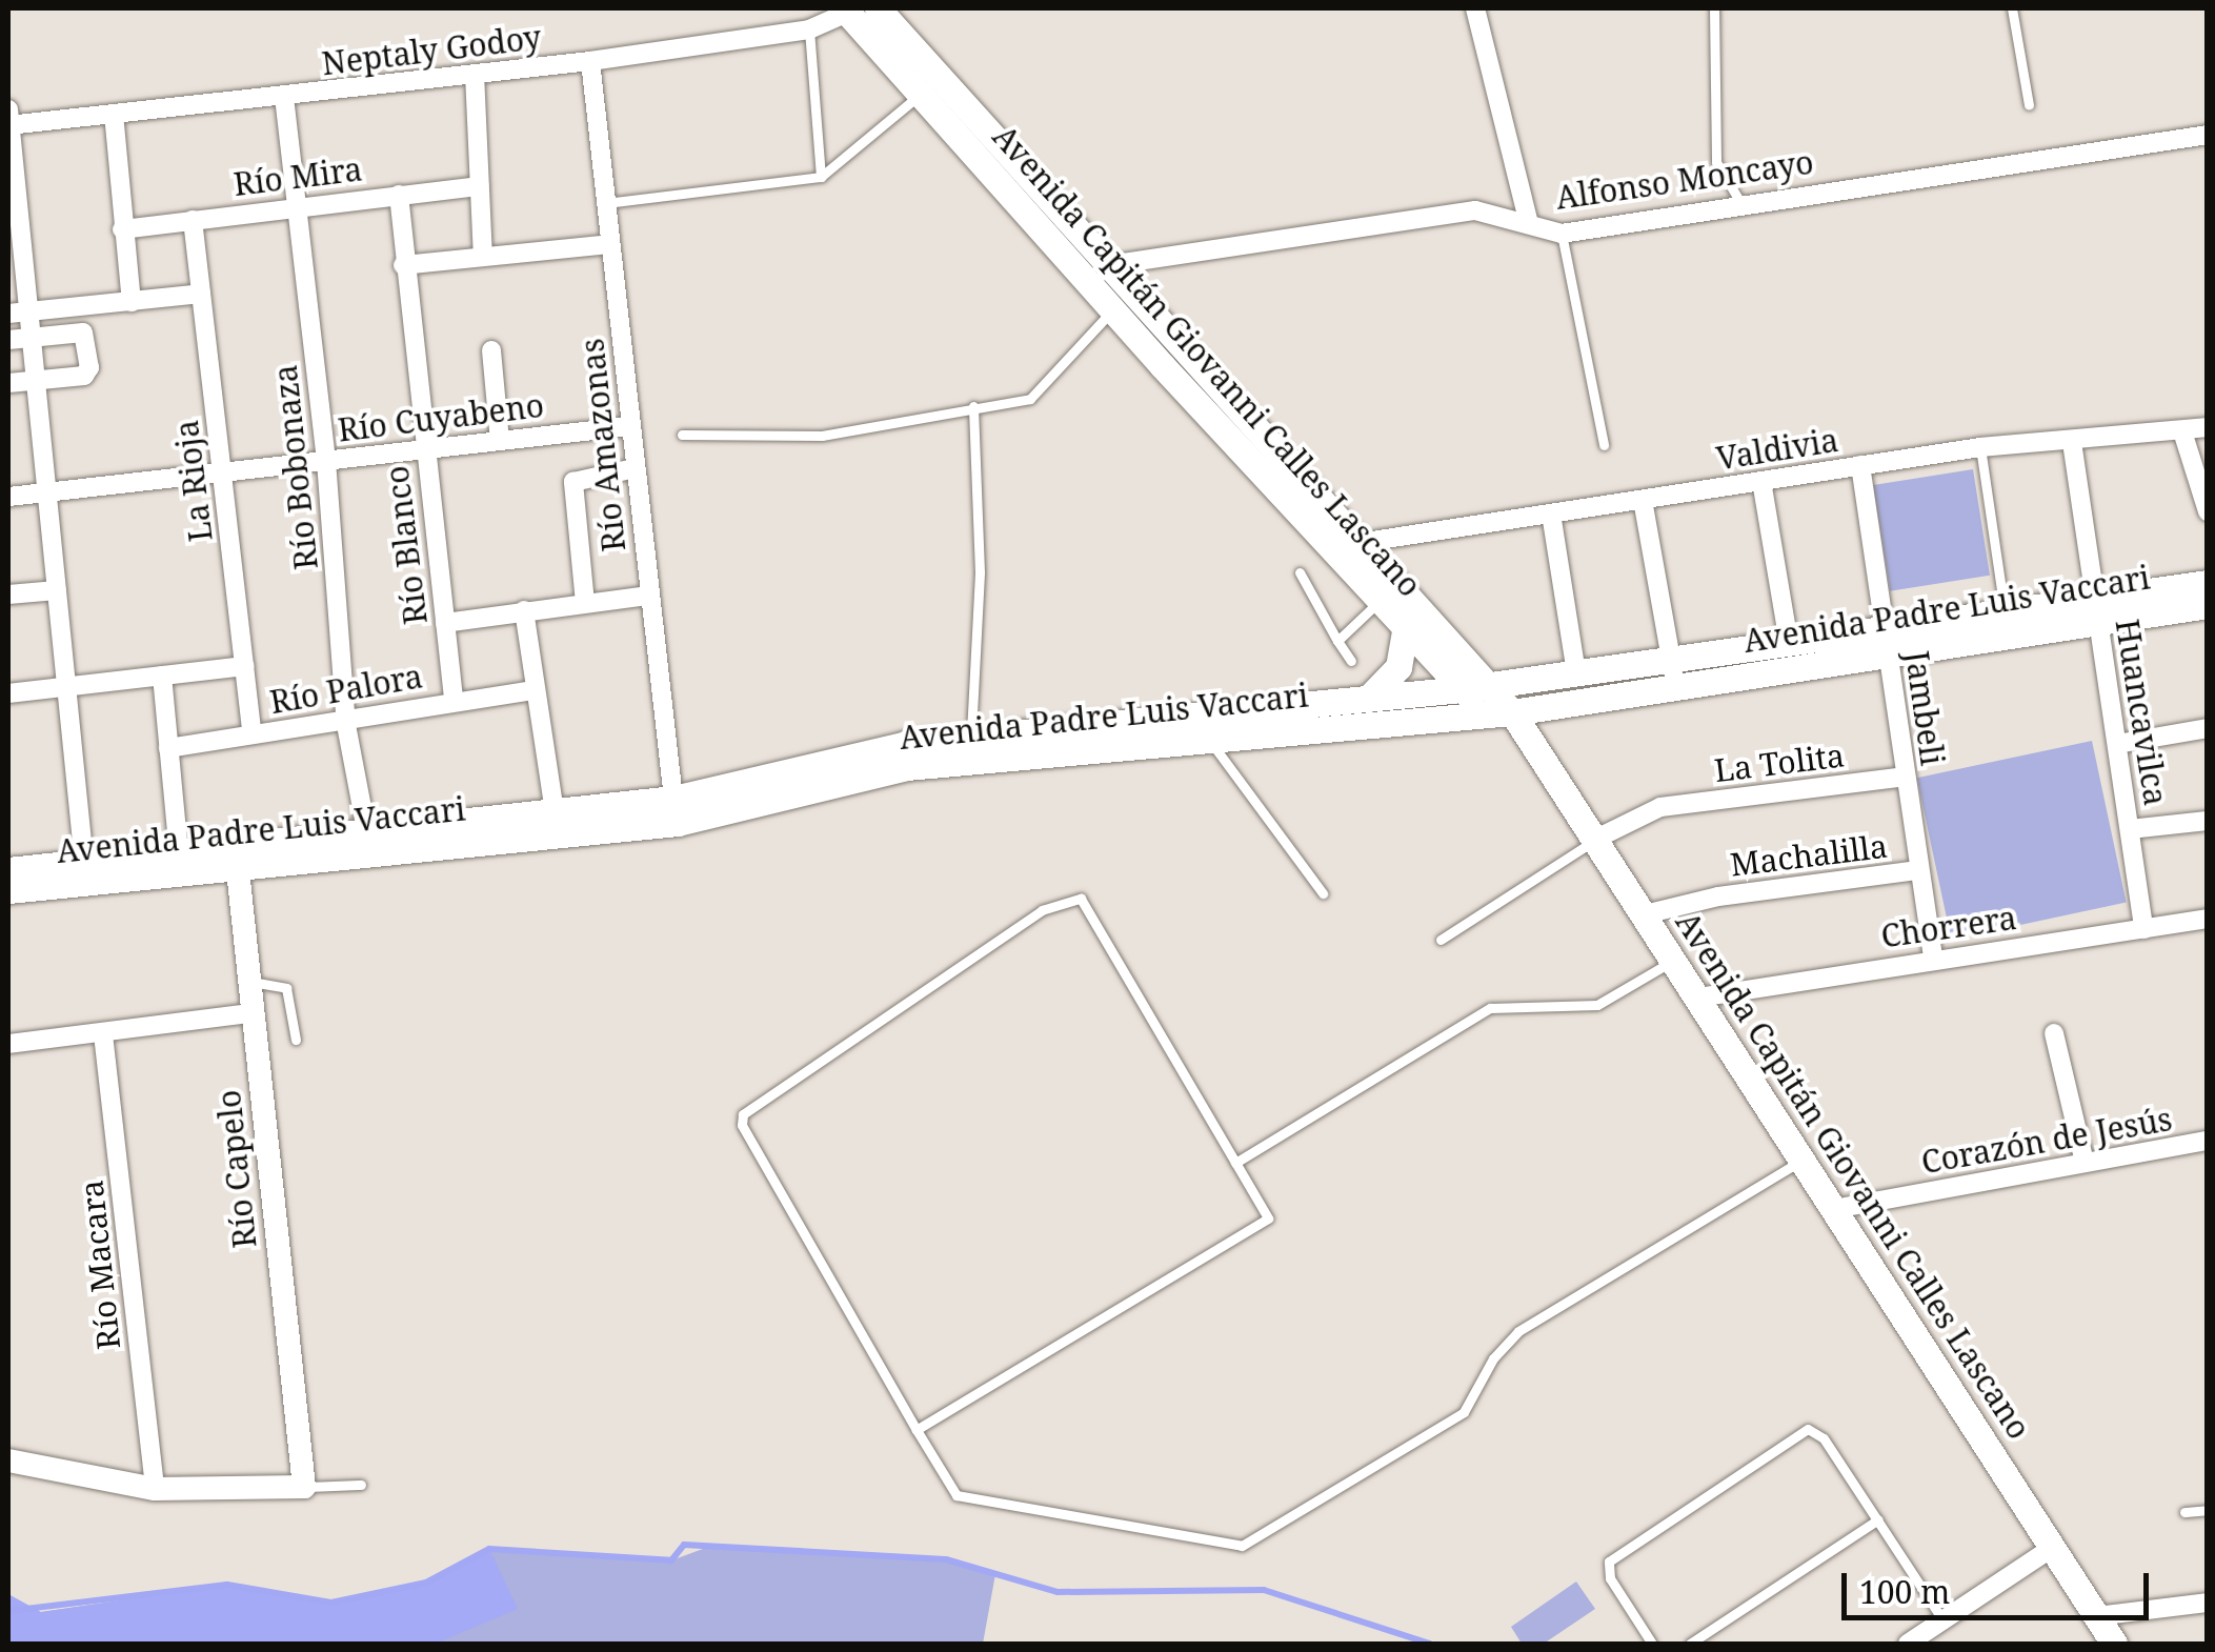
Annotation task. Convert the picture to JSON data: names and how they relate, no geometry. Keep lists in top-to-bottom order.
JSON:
{
  "streets": {
    "main road": ["Avenida Capitán Giovanni Calles Lascano", "Avenida Padre Luis Vaccari"],
    "street": [
      "Neptaly Godoy",
      "Río Mira",
      "Alfonso Moncayo",
      "Río Cuyabeno",
      "Río Amazonas",
      "Valdivia",
      "Río Bobonaza",
      "La Rioja",
      "Río Blanco",
      "Río Palora",
      "Jambeli",
      "Huancavilca",
      "La Tolita",
      "Machalilla",
      "Chorrera",
      "Corazón de Jesús",
      "Río Capelo",
      "Río Macara"
    ]
  },
  "crossings": [
    ["Neptaly Godoy", "Avenida Capitán Giovanni Calles Lascano"],
    ["Neptaly Godoy", "Río Amazonas"],
    ["Neptaly Godoy", "Río Bobonaza"],
    ["Río Mira", "Río Bobonaza"],
    ["Río Mira", "La Rioja"],
    ["Río Mira", "Río Blanco"],
    ["Alfonso Moncayo", "Avenida Capitán Giovanni Calles Lascano"],
    ["Avenida Capitán Giovanni Calles Lascano", "Valdivia"],
    ["Avenida Capitán Giovanni Calles Lascano", "Avenida Padre Luis Vaccari"],
    ["Avenida Capitán Giovanni Calles Lascano", "La Tolita"],
    ["Avenida Capitán Giovanni Calles Lascano", "Machalilla"],
    ["Avenida Capitán Giovanni Calles Lascano", "Chorrera"],
    ["Avenida Capitán Giovanni Calles Lascano", "Corazón de Jesús"],
    ["Río Cuyabeno", "Río Amazonas"],
    ["Río Cuyabeno", "Río Bobonaza"],
    ["Río Cuyabeno", "La Rioja"],
    ["Río Cuyabeno", "Río Blanco"],
    ["Río Amazonas", "Avenida Padre Luis Vaccari"],
    ["Valdivia", "Jambeli"],
    ["Valdivia", "Huancavilca"],
    ["Río Bobonaza", "Avenida Padre Luis Vaccari"],
    ["Río Bobonaza", "Río Palora"],
    ["La Rioja", "Río Palora"],
    ["Río Blanco", "Río Palora"],
    ["Avenida Padre Luis Vaccari", "Jambeli"],
    ["Avenida Padre Luis Vaccari", "Huancavilca"],
    ["Avenida Padre Luis Vaccari", "Río Capelo"],
    ["Jambeli", "La Tolita"],
    ["Jambeli", "Machalilla"],
    ["Jambeli", "Chorrera"],
    ["Huancavilca", "Chorrera"]
  ],
  "scale_bar": "100 m"
}
